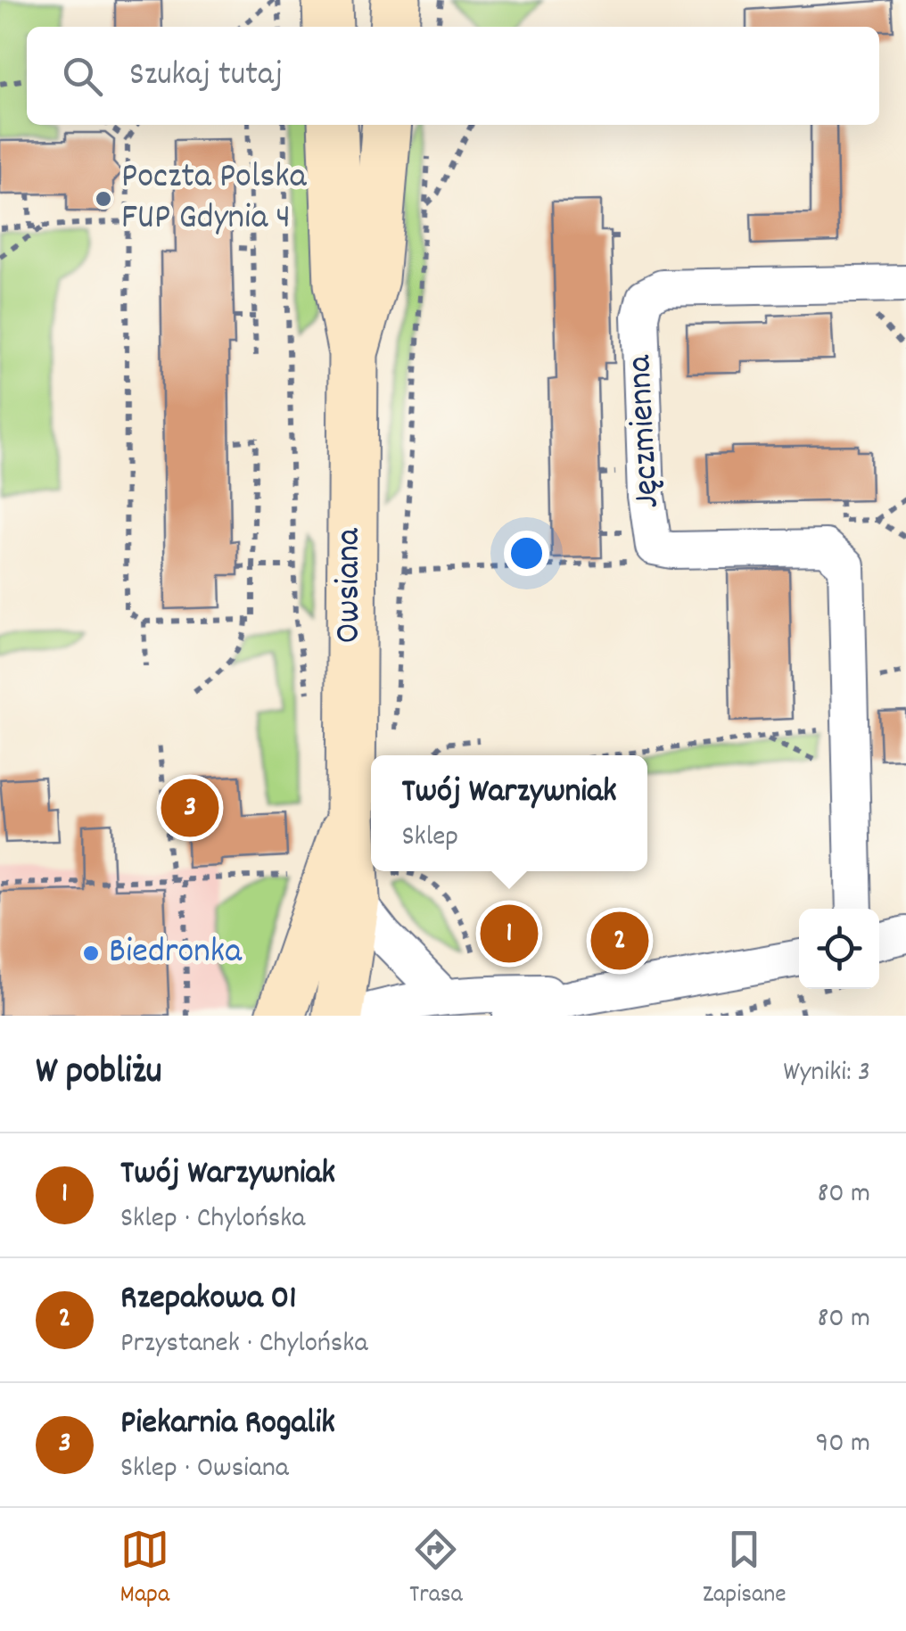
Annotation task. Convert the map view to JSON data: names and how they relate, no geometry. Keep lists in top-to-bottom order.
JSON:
{
  "streets": {
    "street": ["Jęczmienna", "Owsiana"]
  },
  "places": ["Poczta Polska FUP Gdynia 4", "Biedronka"],
  "page": {
    "search": "Szukaj tutaj",
    "popup": ["Twój Warzywniak", "Sklep"],
    "pins": ["3", "1", "2"],
    "heading": ["W pobliżu", "Wyniki: 3"],
    "list": [
      {
        "mark": "1",
        "name": "Twój Warzywniak",
        "note": "Sklep · Chylońska",
        "value": "80 m"
      },
      {
        "mark": "2",
        "name": "Rzepakowa 01",
        "note": "Przystanek · Chylońska",
        "value": "80 m"
      },
      {
        "mark": "3",
        "name": "Piekarnia Rogalik",
        "note": "Sklep · Owsiana",
        "value": "90 m"
      }
    ],
    "nav": ["Mapa", "Trasa", "Zapisane"]
  }
}
